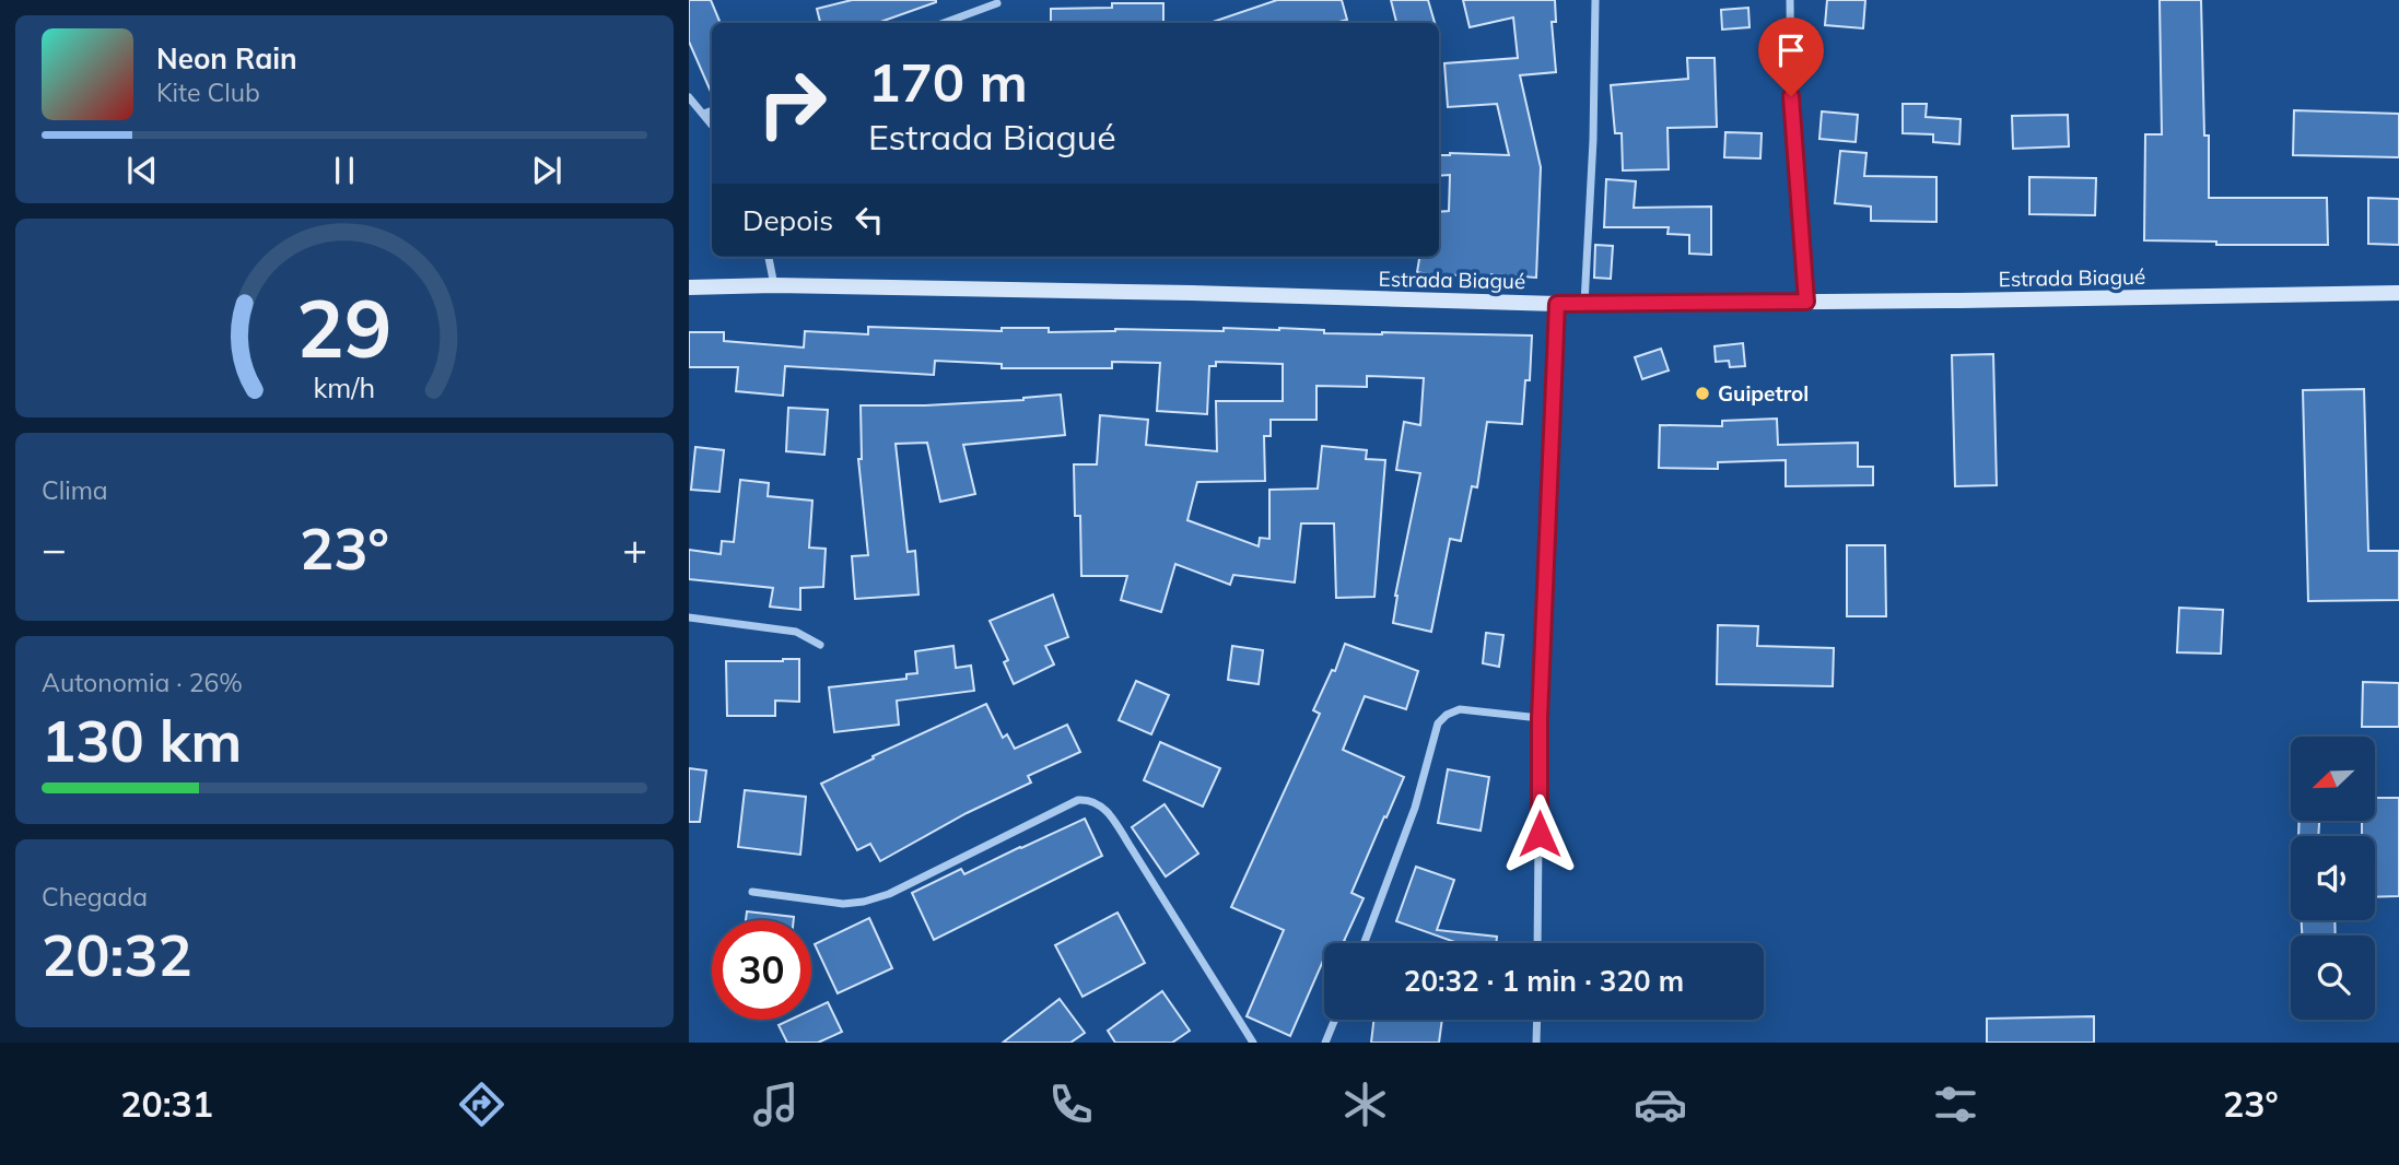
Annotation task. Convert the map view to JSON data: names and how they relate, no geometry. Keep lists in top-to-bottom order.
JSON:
{
  "streets": {
    "main road": ["Estrada Biagué"]
  },
  "places": ["Guipetrol"],
  "north": "bottom left",
  "page": {
    "turn": ["170 m", "Estrada Biagué"],
    "song": ["Neon Rain", "Kite Club"],
    "then": "Depois",
    "tile": [
      "Clima",
      ["Autonomia · 26%", "130 km"],
      ["Chegada", "20:32"]
    ],
    "heat": ["−", "23°", "+"],
    "limit": "30",
    "trip": "20:32 · 1 min · 320 m",
    "tabs": ["20:31", "23°"],
    "gauge": ["29", "km/h"]
  }
}
